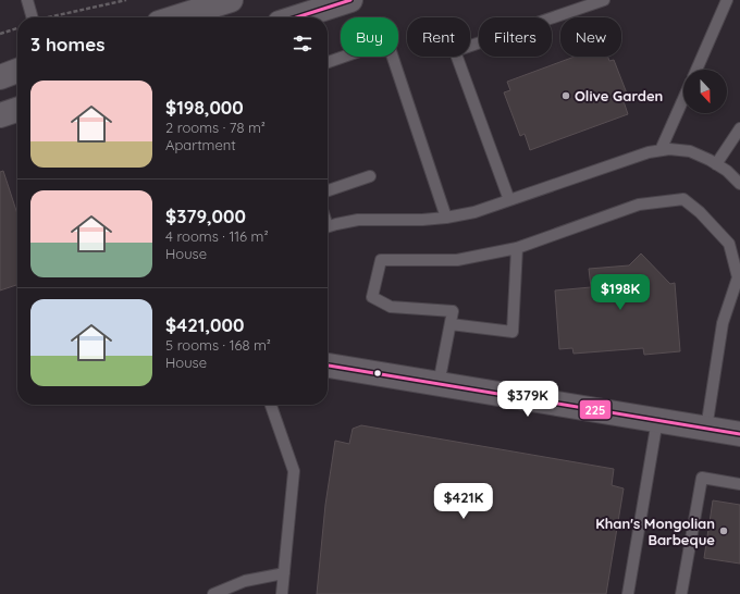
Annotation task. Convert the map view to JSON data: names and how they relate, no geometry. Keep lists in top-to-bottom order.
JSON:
{
  "places": ["Olive Garden", "Khan's Mongolian Barbeque"],
  "lines": ["transit line 225"],
  "north": "bottom",
  "page": {
    "chip": [
      "Buy",
      "Rent",
      "Filters",
      "New"
    ],
    "heading": "3 homes",
    "list": [
      {
        "name": "$198,000",
        "note": "2 rooms · 78 m² · Apartment"
      },
      {
        "name": "$379,000",
        "note": "4 rooms · 116 m² · House"
      },
      {
        "name": "$421,000",
        "note": "5 rooms · 168 m² · House"
      }
    ],
    "price": ["$198K", "$379K", "$421K"]
  }
}
